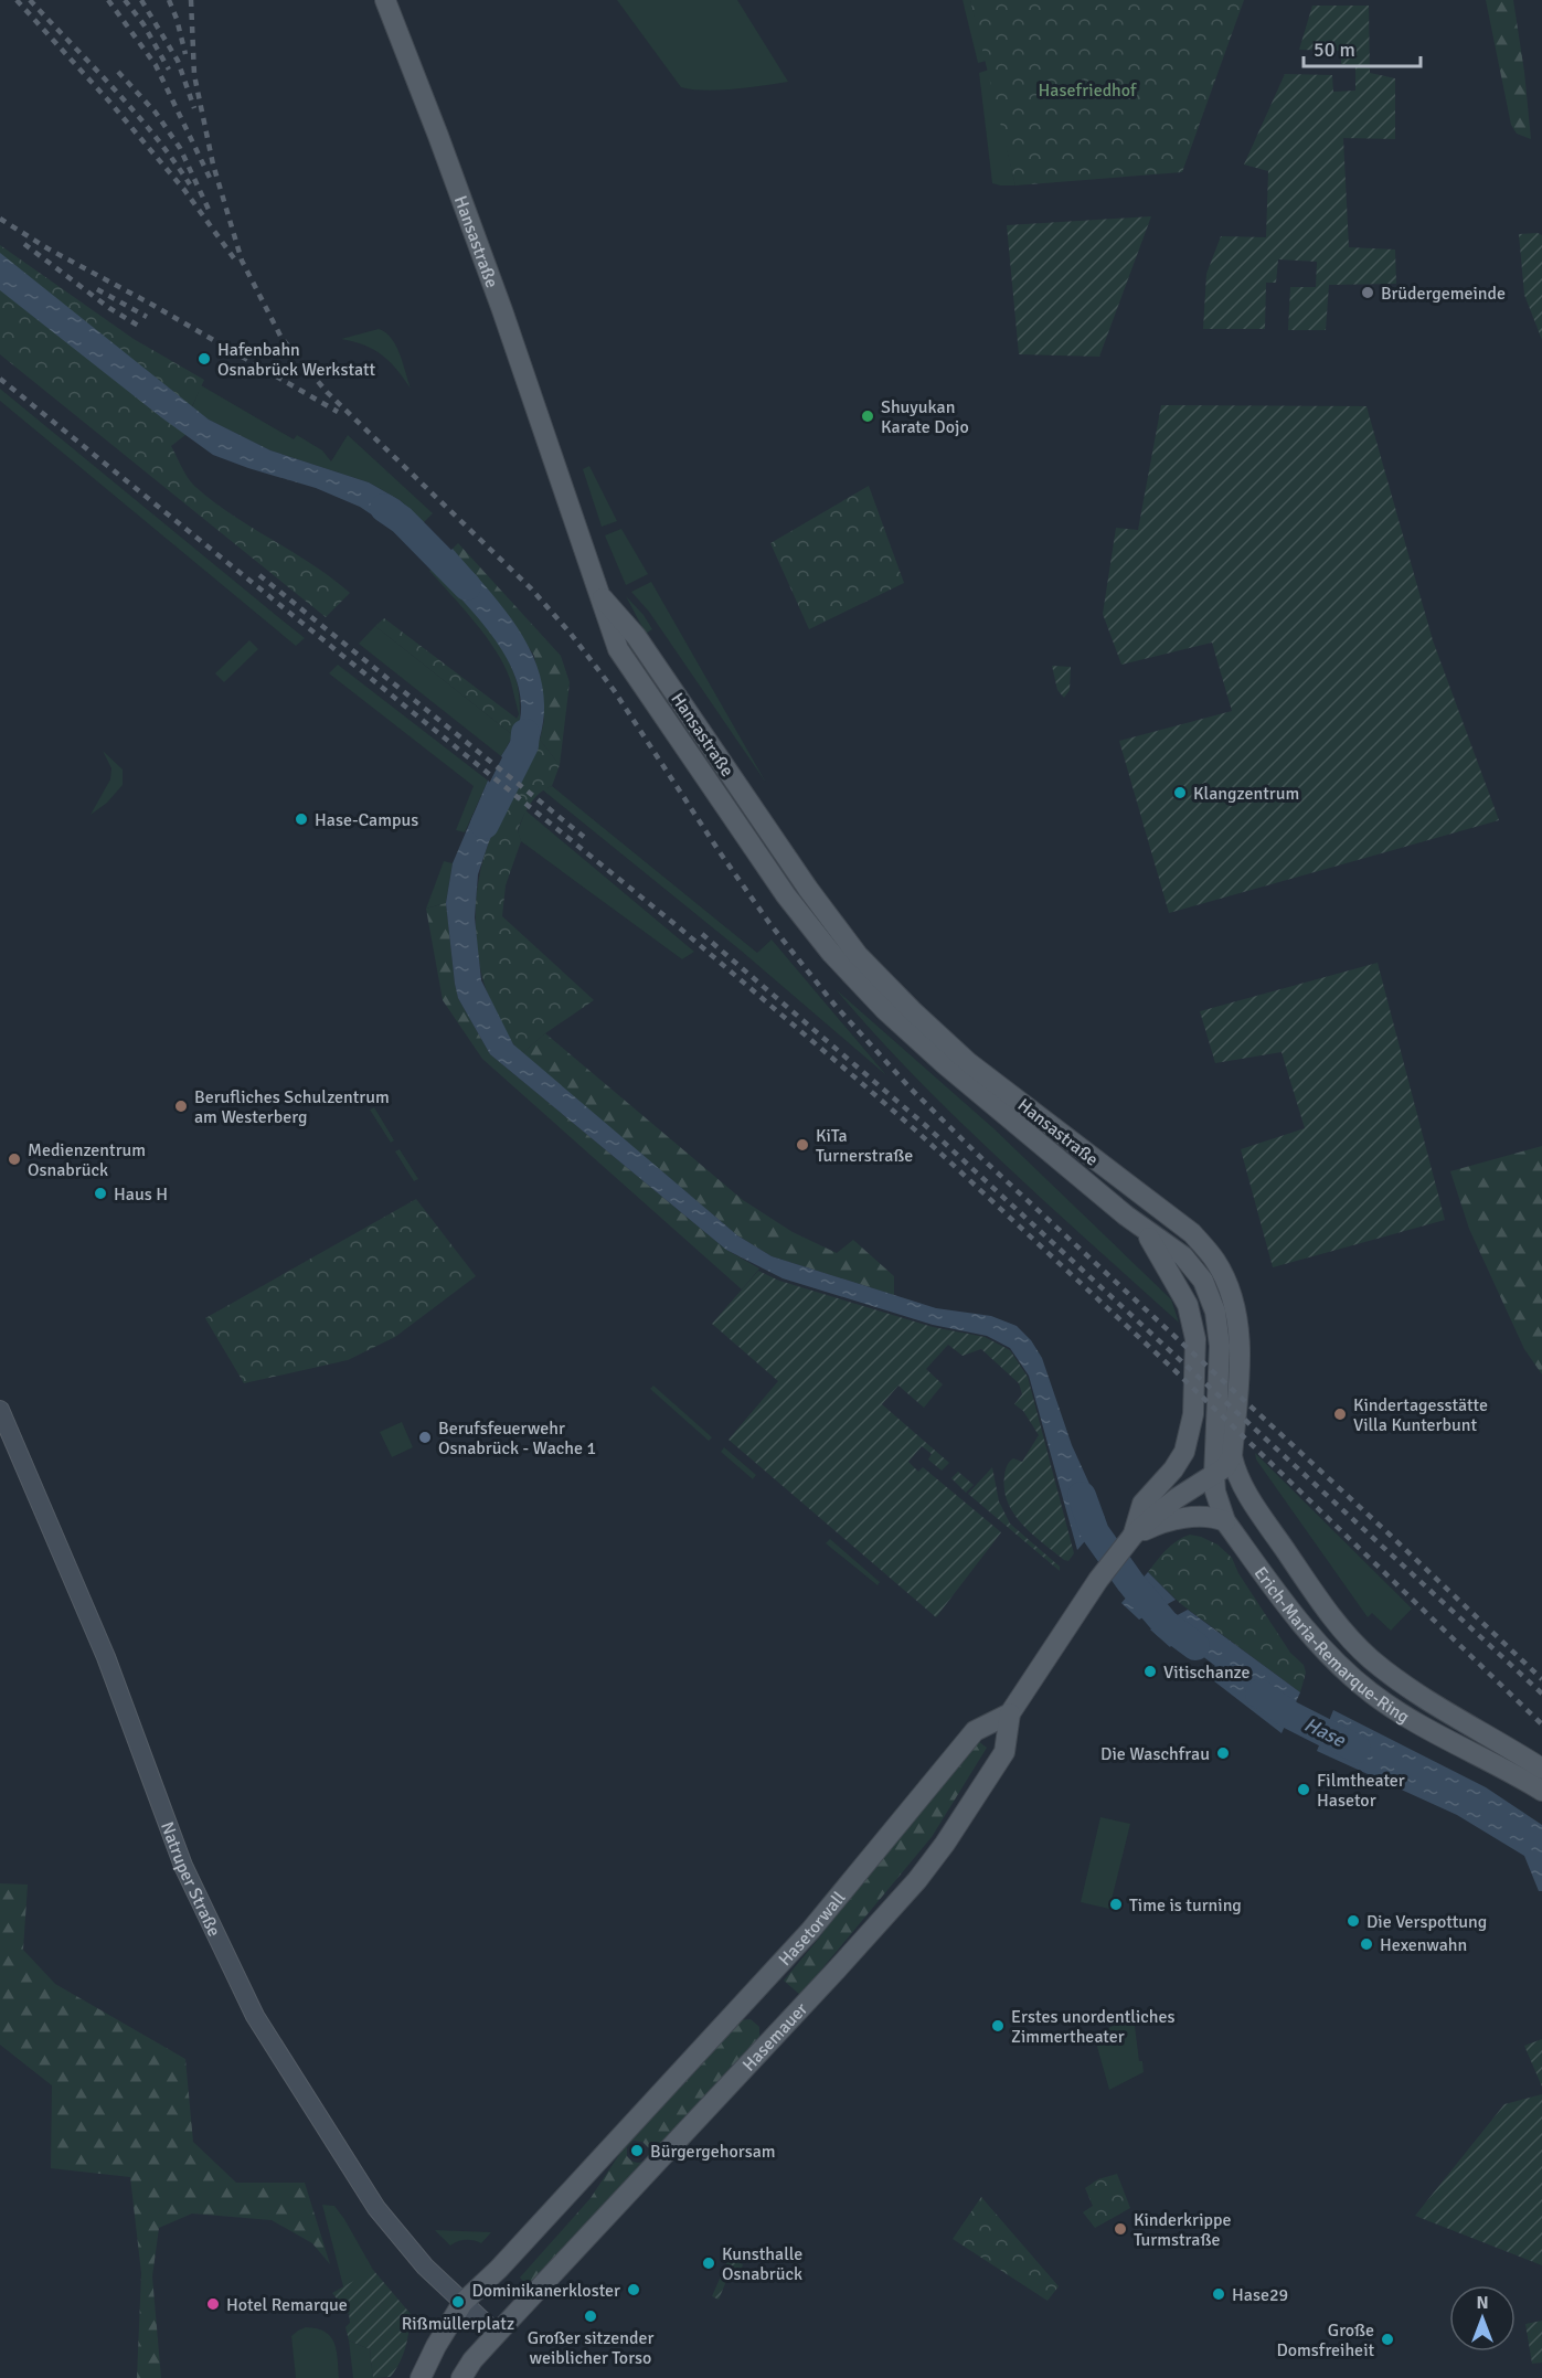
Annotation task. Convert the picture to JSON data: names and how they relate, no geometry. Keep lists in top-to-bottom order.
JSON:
{
  "streets": {
    "main road": [
      "Hansastraße",
      "Erich-Maria-Remarque-Ring",
      "Natruper Straße",
      "Hasetorwall",
      "Hasemauer"
    ]
  },
  "crossings": [
    ["Hansastraße", "Erich-Maria-Remarque-Ring"],
    ["Hansastraße", "Hasetorwall"],
    ["Erich-Maria-Remarque-Ring", "Hasetorwall"],
    ["Natruper Straße", "Hasetorwall"],
    ["Hasetorwall", "Hasemauer"]
  ],
  "water": ["Hase"],
  "parks": ["Hasefriedhof"],
  "places": [
    "Brüdergemeinde",
    "Hafenbahn Osnabrück Werkstatt",
    "Shuyukan Karate Dojo",
    "Klangzentrum",
    "Hase-Campus",
    "Berufliches Schulzentrum am Westerberg",
    "KiTa Turnerstraße",
    "Medienzentrum Osnabrück",
    "Haus H",
    "Kindertagesstätte Villa Kunterbunt",
    "Berufsfeuerwehr Osnabrück - Wache 1",
    "Vitischanze",
    "Die Waschfrau",
    "Filmtheater Hasetor",
    "Time is turning",
    "Die Verspottung",
    "Hexenwahn",
    "Erstes unordentliches Zimmertheater",
    "Bürgergehorsam",
    "Kinderkrippe Turmstraße",
    "Kunsthalle Osnabrück",
    "Dominikanerkloster",
    "Hase29",
    "Rißmüllerplatz",
    "Hotel Remarque",
    "Großer sitzender weiblicher Torso",
    "Große Domsfreiheit"
  ],
  "scale_bar": "50 m",
  "north": "top"
}
